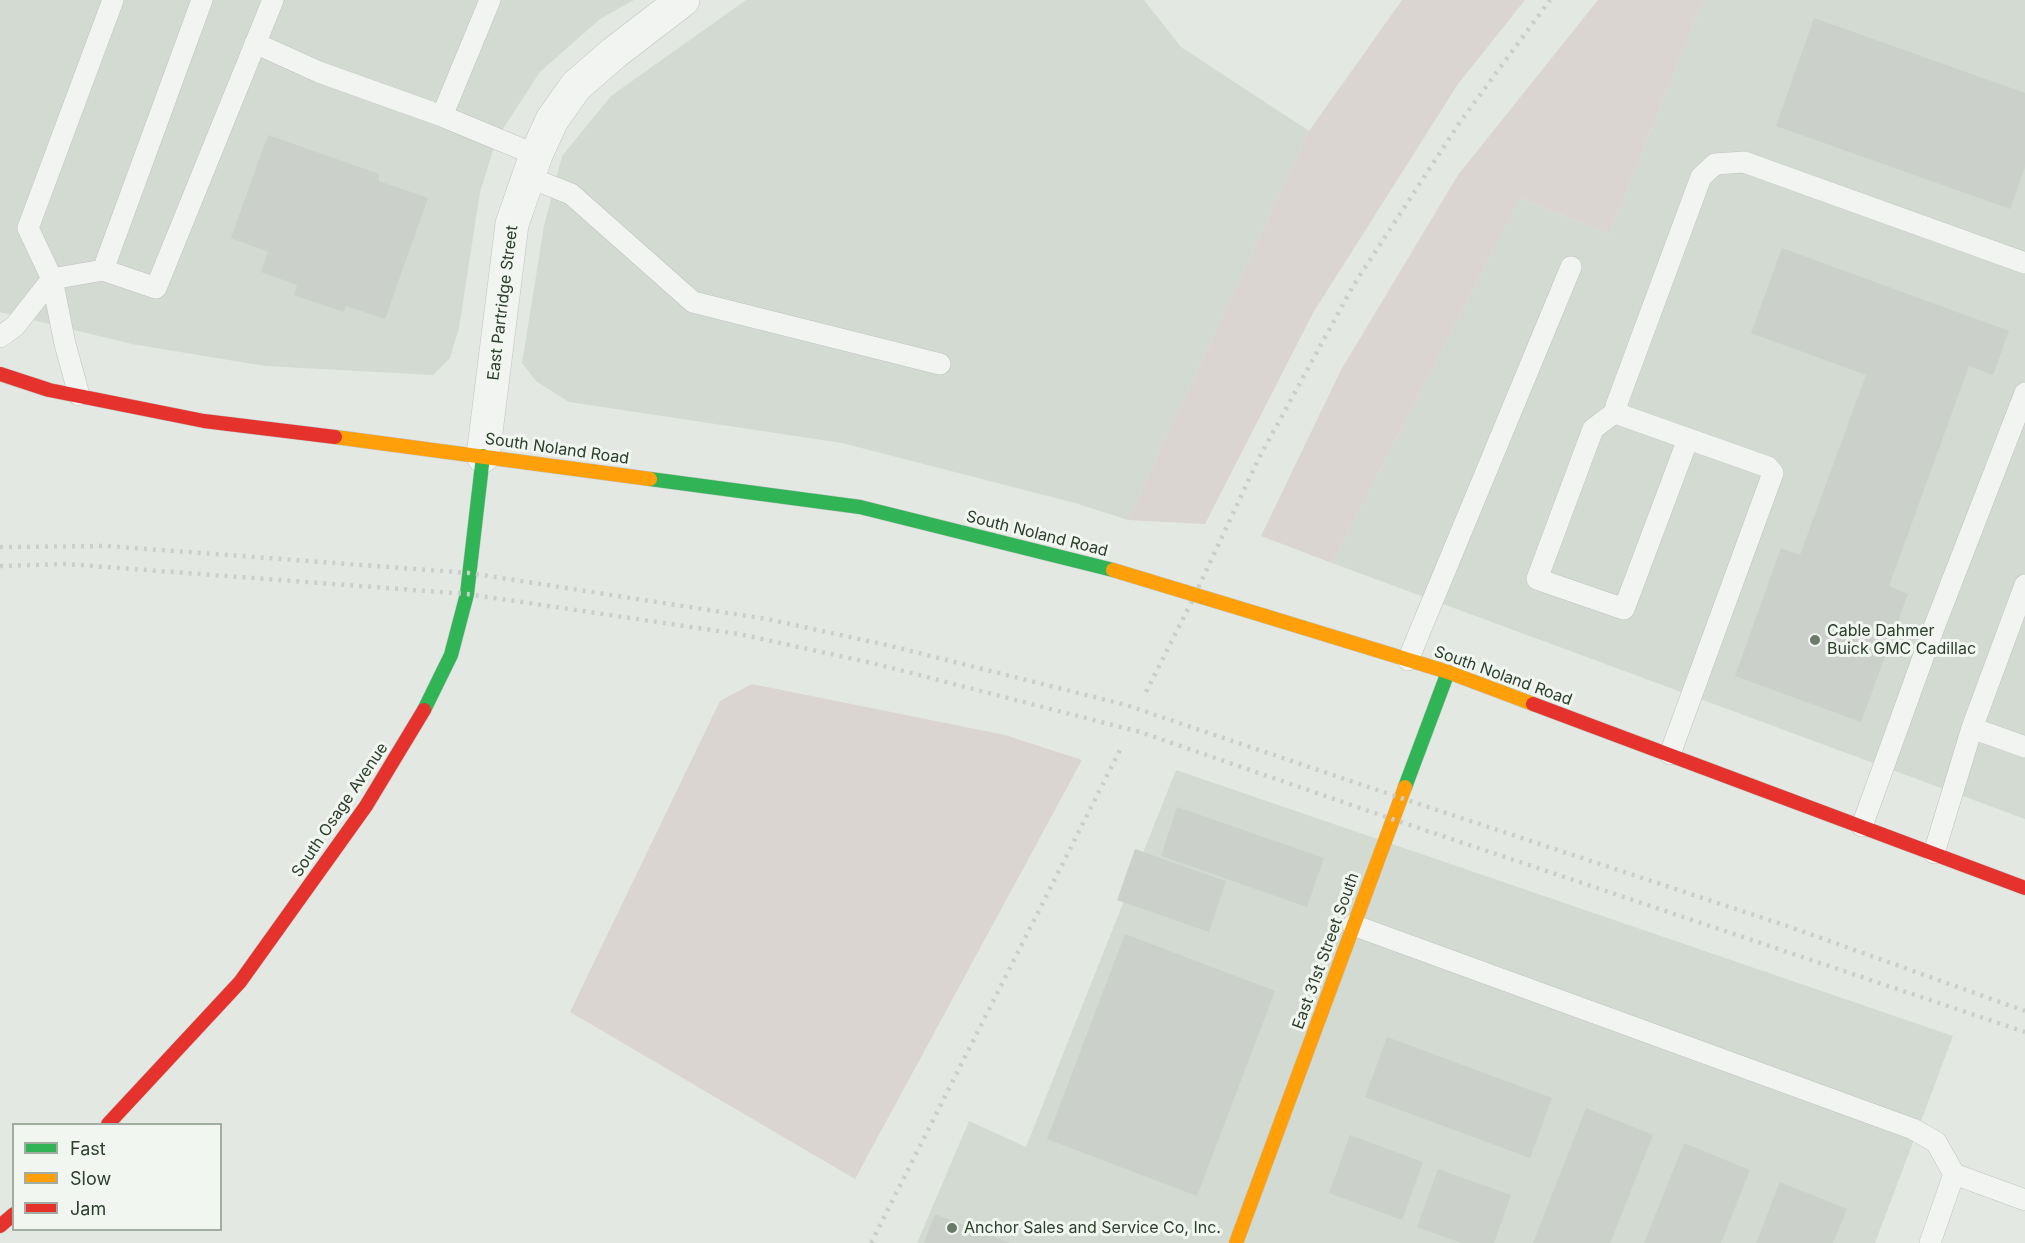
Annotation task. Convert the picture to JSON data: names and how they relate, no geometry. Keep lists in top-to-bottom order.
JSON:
{
  "streets": {
    "main road": ["South Noland Road", "South Osage Avenue", "East 31st Street South"],
    "street": ["East Partridge Street"]
  },
  "crossings": [
    ["East Partridge Street", "South Noland Road"],
    ["East Partridge Street", "South Osage Avenue"],
    ["South Noland Road", "South Osage Avenue"],
    ["South Noland Road", "East 31st Street South"]
  ],
  "places": ["Cable Dahmer Buick GMC Cadillac", "Anchor Sales and Service Co, Inc."],
  "legend": ["Fast", "Slow", "Jam"]
}
